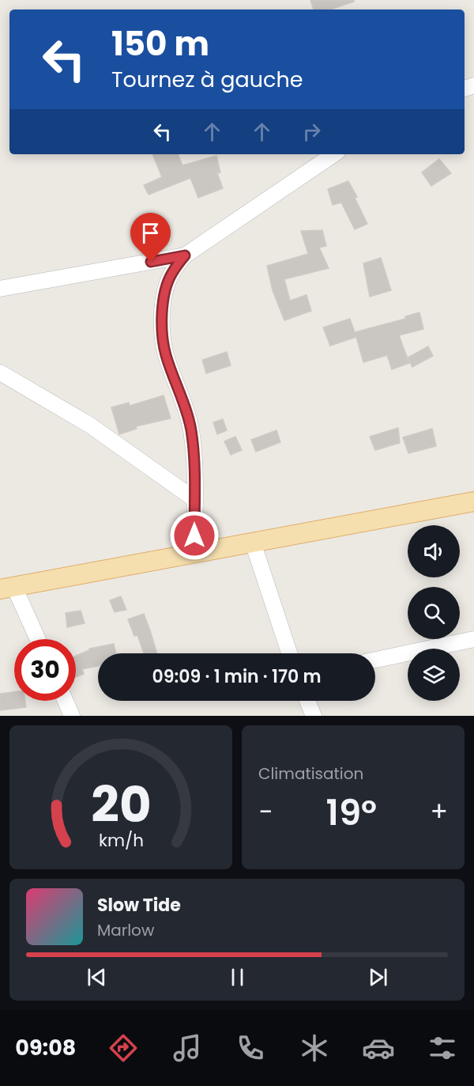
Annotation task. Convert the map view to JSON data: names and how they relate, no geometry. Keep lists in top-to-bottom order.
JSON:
{
  "page": {
    "turn": ["150 m", "Tournez à gauche"],
    "limit": "30",
    "trip": "09:09 · 1 min · 170 m",
    "tile": "Climatisation",
    "heat": ["−", "19°", "+"],
    "song": ["Slow Tide", "Marlow"],
    "tabs": "09:08",
    "gauge": ["20", "km/h"]
  }
}
